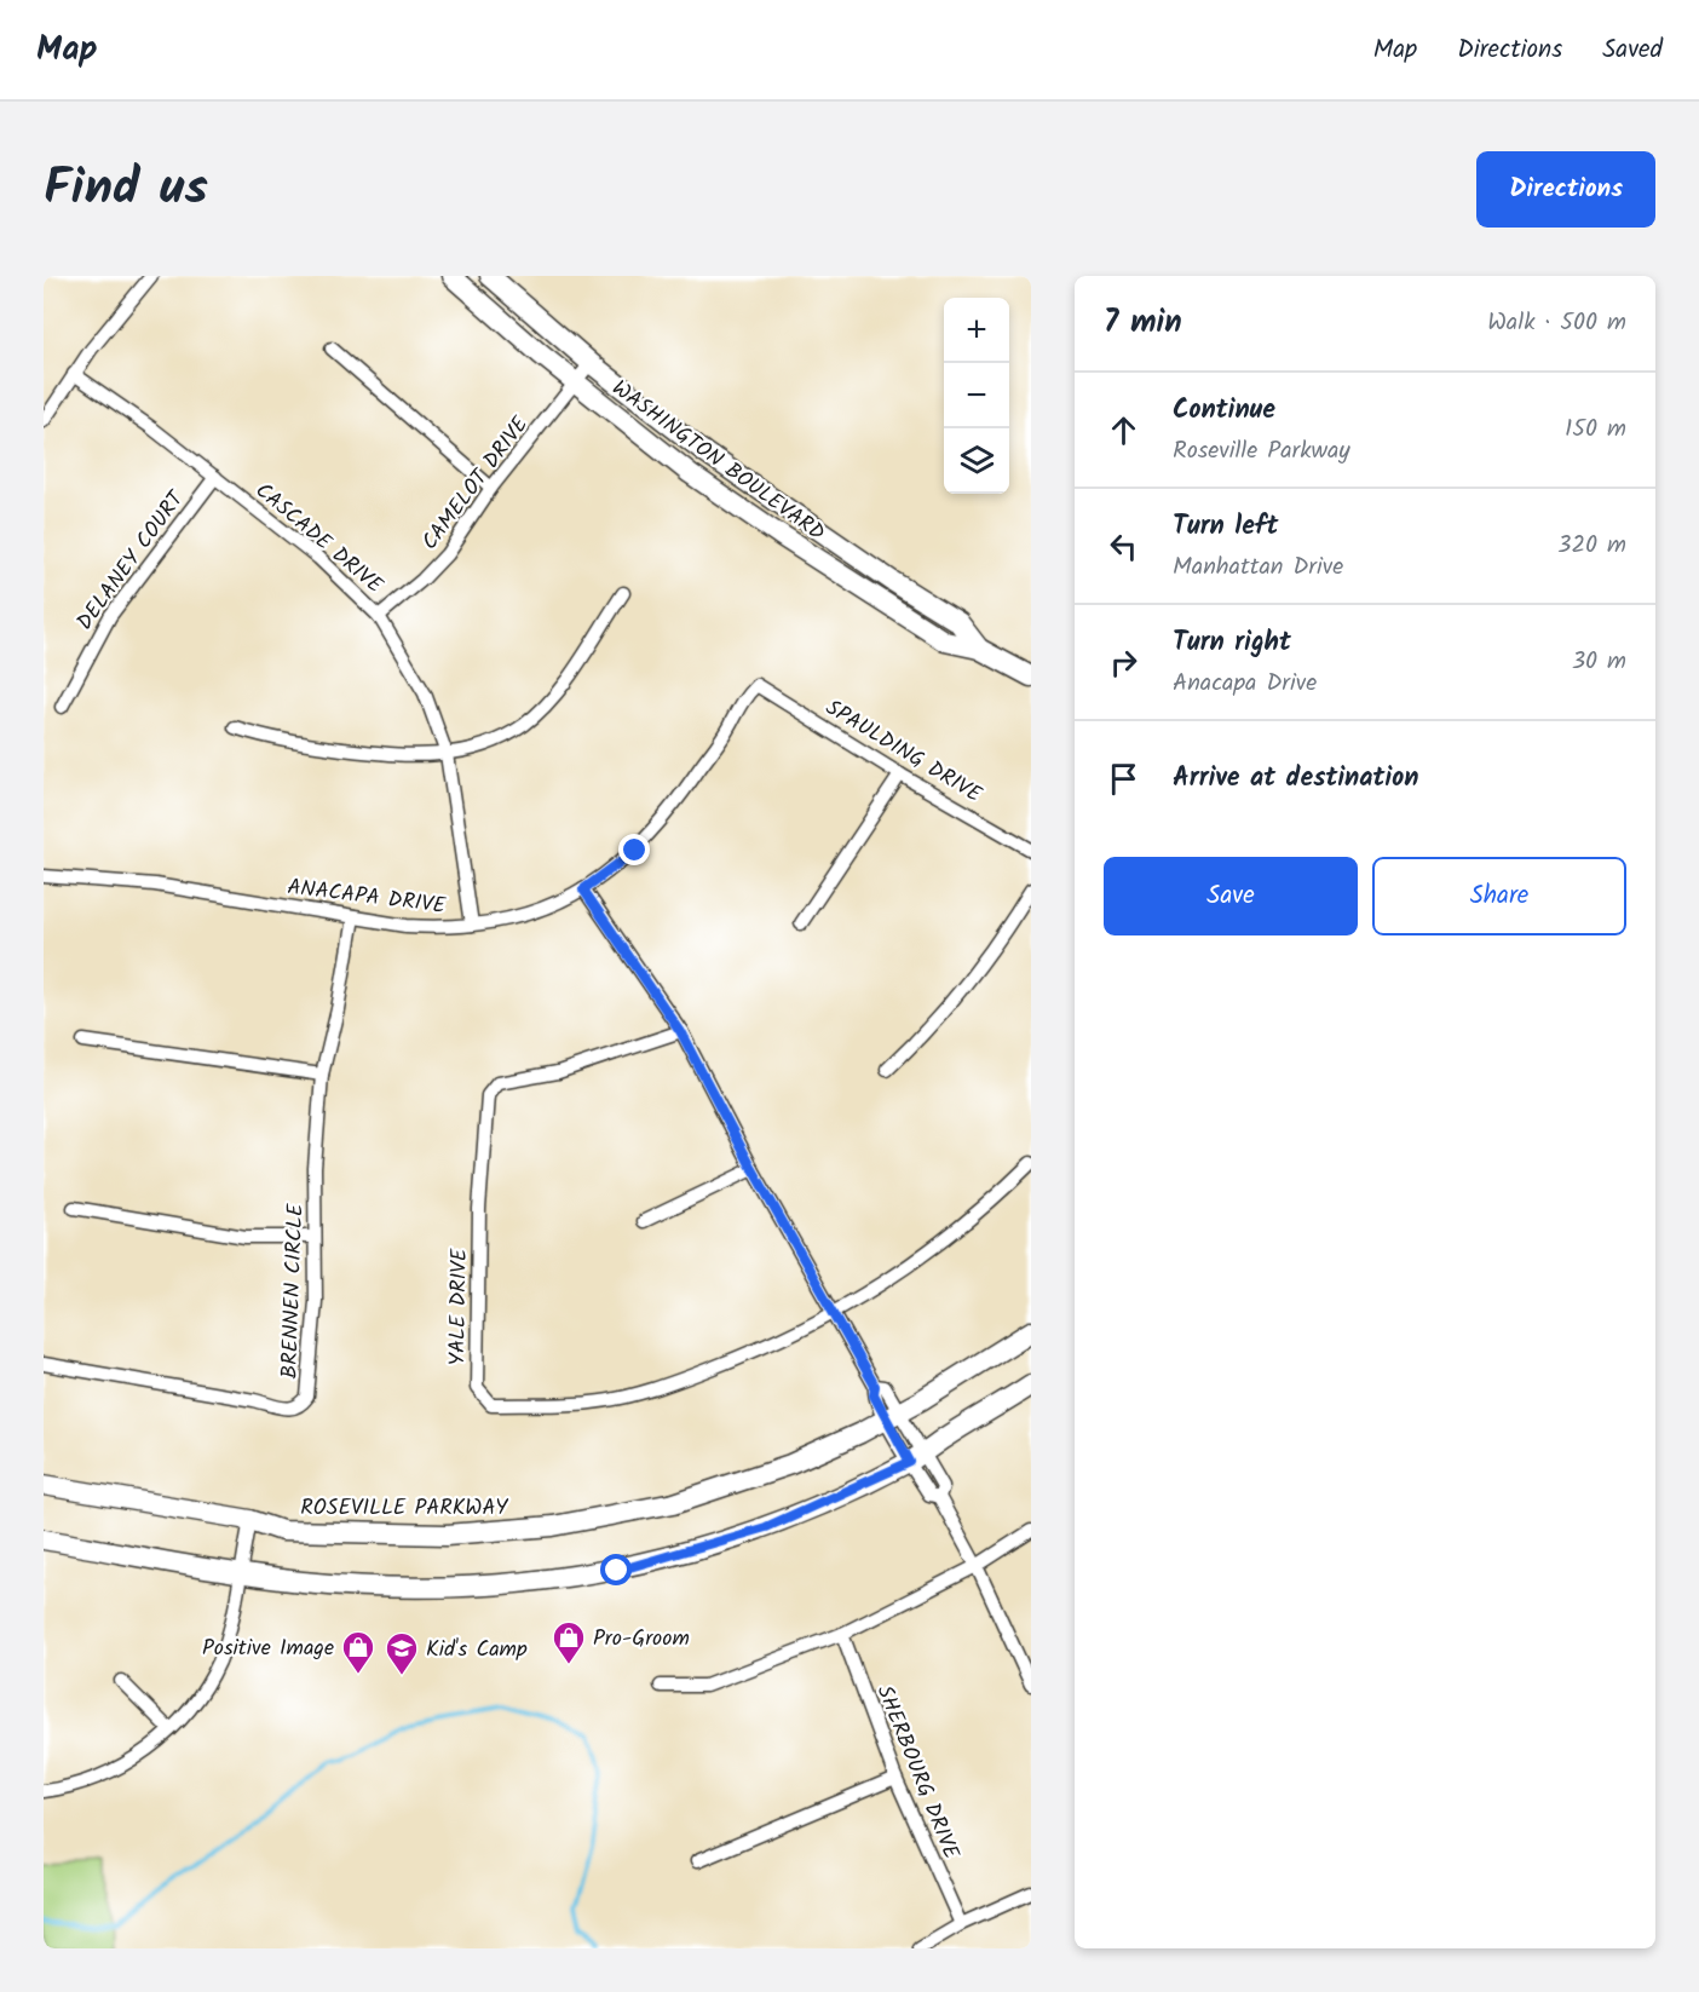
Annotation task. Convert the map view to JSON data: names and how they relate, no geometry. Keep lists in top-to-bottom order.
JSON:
{
  "streets": {
    "main road": ["WASHINGTON BOULEVARD", "ROSEVILLE PARKWAY"],
    "street": [
      "CAMELOT DRIVE",
      "CASCADE DRIVE",
      "DELANEY COURT",
      "SPAULDING DRIVE",
      "ANACAPA DRIVE",
      "BRENNEN CIRCLE",
      "YALE DRIVE",
      "SHERBOURG DRIVE"
    ]
  },
  "crossings": [
    ["WASHINGTON BOULEVARD", "CAMELOT DRIVE"],
    ["CAMELOT DRIVE", "CASCADE DRIVE"],
    ["CASCADE DRIVE", "DELANEY COURT"],
    ["CASCADE DRIVE", "ANACAPA DRIVE"],
    ["SPAULDING DRIVE", "ANACAPA DRIVE"],
    ["ANACAPA DRIVE", "BRENNEN CIRCLE"]
  ],
  "places": {
    "shop": ["Pro-Groom", "Positive Image"],
    "school or university": ["Kid's Camp"]
  },
  "page": {
    "header": "Map",
    "nav": ["Map", "Directions", "Saved"],
    "title": "Find us",
    "buttons": [
      "Directions",
      ["Save", "Share"]
    ],
    "heading": ["7 min", "Walk · 500 m"],
    "map_buttons": ["+", "−"],
    "list": [
      ["Continue", "Roseville Parkway", "150 m"],
      ["Turn left", "Manhattan Drive", "320 m"],
      ["Turn right", "Anacapa Drive", "30 m"],
      "Arrive at destination"
    ]
  }
}
